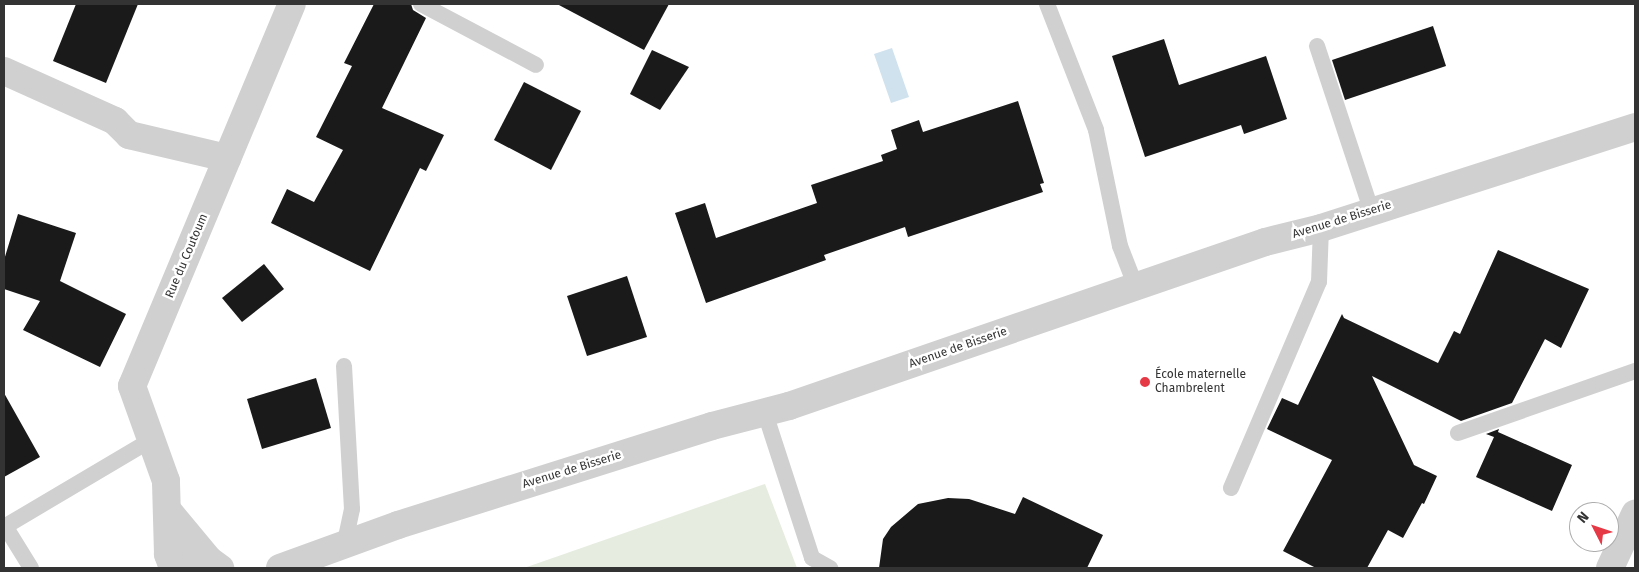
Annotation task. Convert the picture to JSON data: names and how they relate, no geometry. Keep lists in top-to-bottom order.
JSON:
{
  "streets": {
    "street": ["Avenue de Bisserie", "Rue du Coutoum"]
  },
  "places": ["École maternelle Chambrelent"],
  "north": "top left"
}
